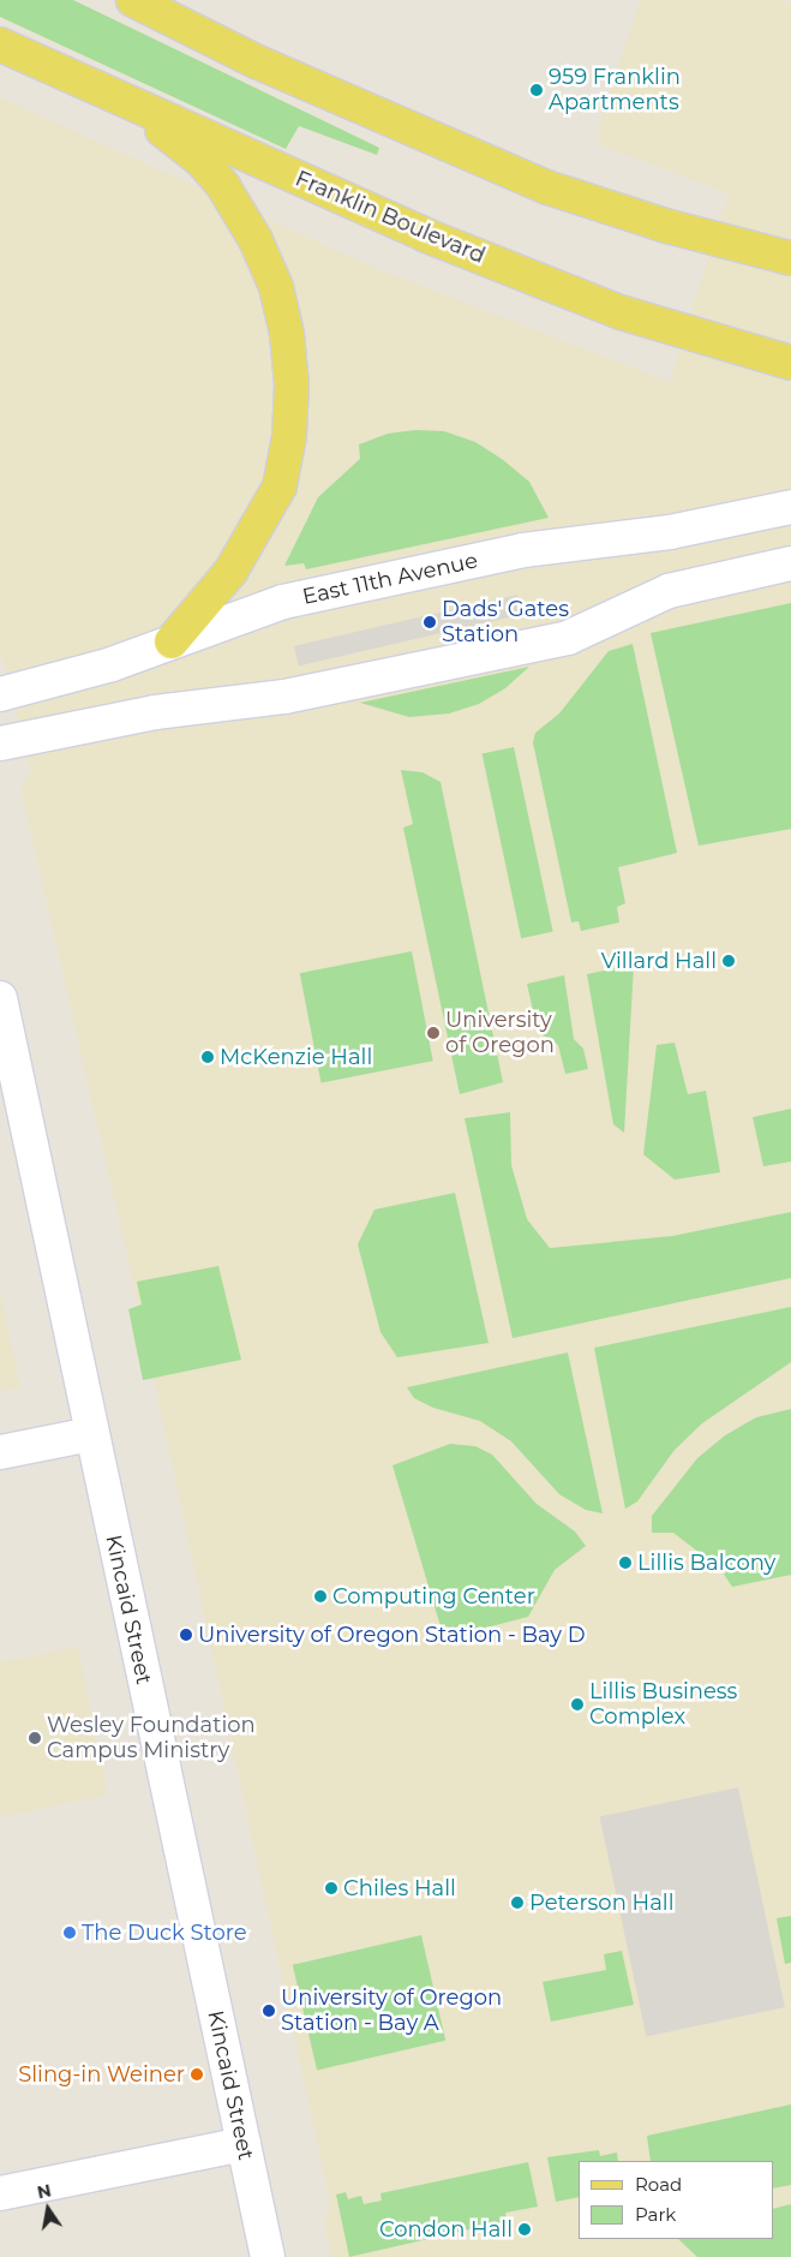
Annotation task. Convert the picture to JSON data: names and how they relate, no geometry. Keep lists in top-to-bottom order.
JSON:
{
  "streets": {
    "main road": ["Franklin Boulevard"],
    "street": ["East 11th Avenue", "Kincaid Street"]
  },
  "places": [
    "959 Franklin Apartments",
    "Dads' Gates Station",
    "Villard Hall",
    "University of Oregon",
    "McKenzie Hall",
    "Lillis Balcony",
    "Computing Center",
    "University of Oregon Station - Bay D",
    "Lillis Business Complex",
    "Wesley Foundation Campus Ministry",
    "Chiles Hall",
    "Peterson Hall",
    "The Duck Store",
    "University of Oregon Station - Bay A",
    "Sling-in Weiner",
    "Condon Hall"
  ],
  "legend": ["Road", "Park"],
  "north": "top"
}
